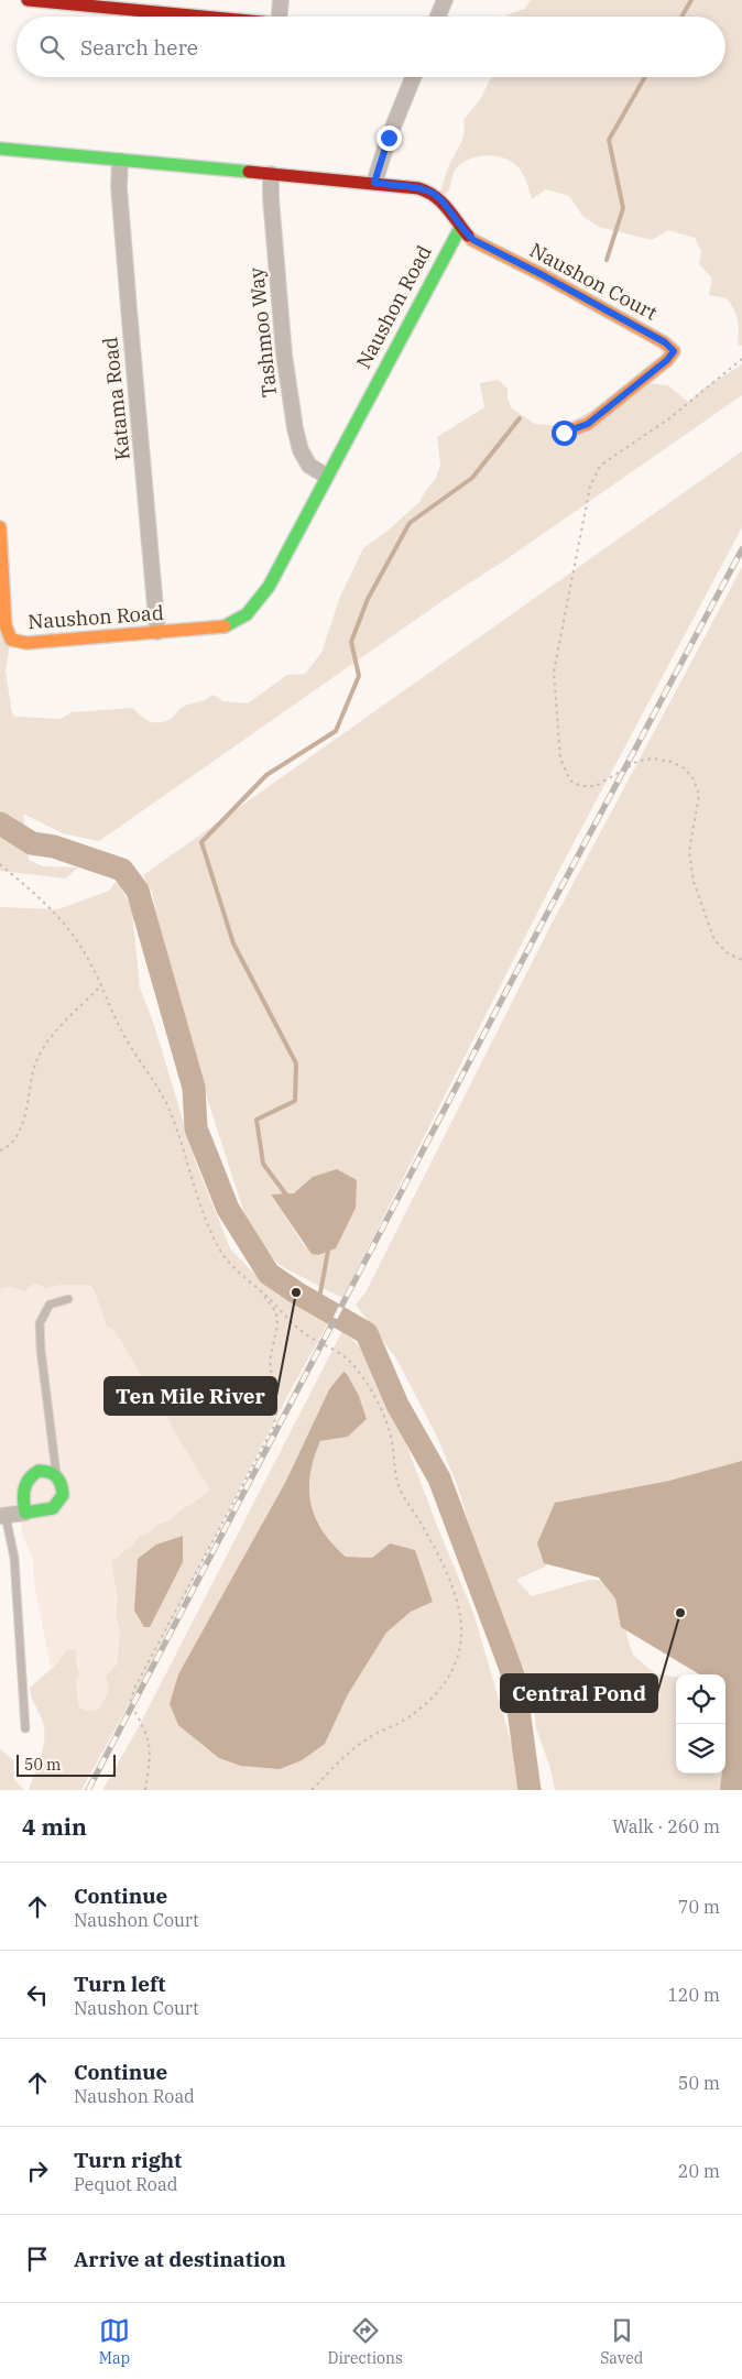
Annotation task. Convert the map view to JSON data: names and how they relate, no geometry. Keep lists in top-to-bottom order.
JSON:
{
  "streets": {
    "street": [
      "Naushon Court",
      "Naushon Road",
      "Tashmoo Way",
      "Katama Road"
    ]
  },
  "crossings": [
    ["Naushon Court", "Naushon Road"],
    ["Naushon Road", "Tashmoo Way"],
    ["Naushon Road", "Katama Road"]
  ],
  "places": ["Ten Mile River", "Central Pond"],
  "scale_bar": "50 m",
  "page": {
    "search": "Search here",
    "scale": "50 m",
    "heading": ["4 min", "Walk · 260 m"],
    "list": [
      ["Continue", "Naushon Court", "70 m"],
      ["Turn left", "Naushon Court", "120 m"],
      ["Continue", "Naushon Road", "50 m"],
      ["Turn right", "Pequot Road", "20 m"],
      "Arrive at destination"
    ],
    "nav": ["Map", "Directions", "Saved"]
  }
}
